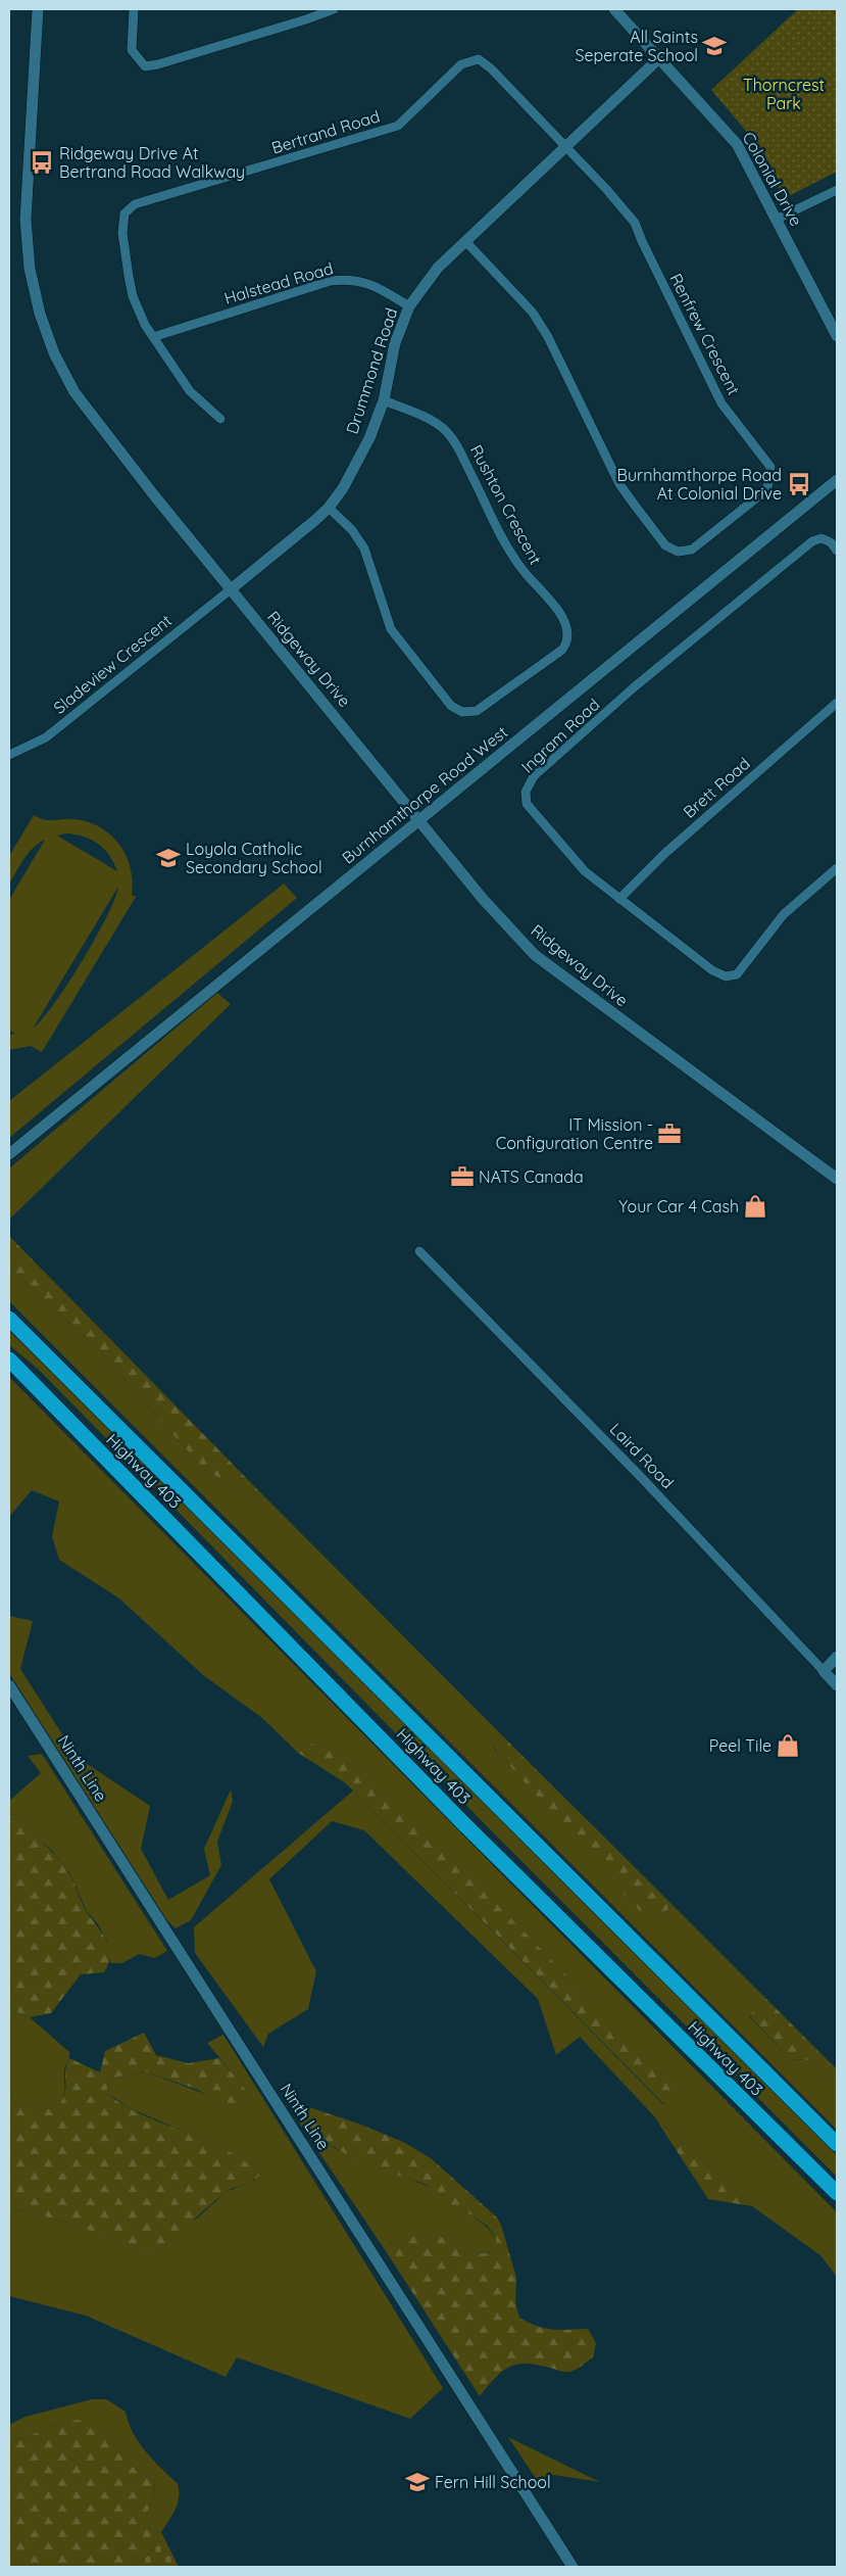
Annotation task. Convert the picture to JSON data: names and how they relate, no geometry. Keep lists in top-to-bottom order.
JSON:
{
  "streets": {
    "highway": ["Highway 403"],
    "street": [
      "Bertrand Road",
      "Colonial Drive",
      "Halstead Road",
      "Renfrew Crescent",
      "Drummond Road",
      "Rushton Crescent",
      "Ridgeway Drive",
      "Sladeview Crescent",
      "Ingram Road",
      "Brett Road",
      "Burnhamthorpe Road West",
      "Laird Road",
      "Ninth Line"
    ]
  },
  "crossings": [
    ["Bertrand Road", "Halstead Road"],
    ["Bertrand Road", "Renfrew Crescent"],
    ["Bertrand Road", "Drummond Road"],
    ["Colonial Drive", "Drummond Road"],
    ["Halstead Road", "Drummond Road"],
    ["Renfrew Crescent", "Drummond Road"],
    ["Drummond Road", "Rushton Crescent"],
    ["Drummond Road", "Ridgeway Drive"],
    ["Drummond Road", "Sladeview Crescent"],
    ["Ridgeway Drive", "Sladeview Crescent"],
    ["Ridgeway Drive", "Burnhamthorpe Road West"],
    ["Ingram Road", "Brett Road"]
  ],
  "parks": ["Thorncrest Park"],
  "places": {
    "school or university": ["All Saints Seperate School", "Loyola Catholic Secondary School", "Fern Hill School"],
    "bus stop": ["Ridgeway Drive At Bertrand Road Walkway", "Burnhamthorpe Road At Colonial Drive"],
    "office": ["IT Mission - Configuration Centre", "NATS Canada"],
    "shop": ["Your Car 4 Cash", "Peel Tile"]
  }
}
